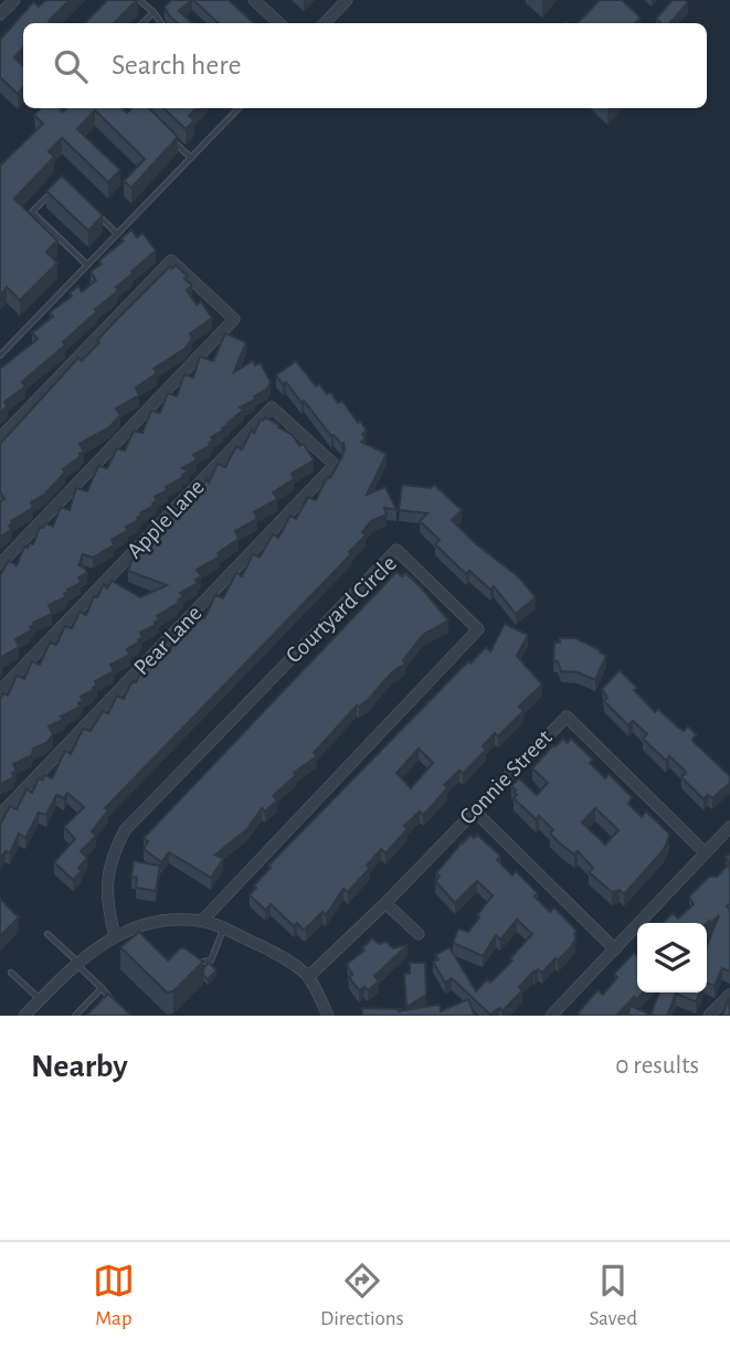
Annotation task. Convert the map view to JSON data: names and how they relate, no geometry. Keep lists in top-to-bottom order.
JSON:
{
  "streets": {
    "street": [
      "Apple Lane",
      "Courtyard Circle",
      "Pear Lane",
      "Connie Street"
    ]
  },
  "crossings": [
    ["Apple Lane", "Pear Lane"]
  ],
  "page": {
    "search": "Search here",
    "heading": ["Nearby", "0 results"],
    "nav": ["Map", "Directions", "Saved"]
  }
}
